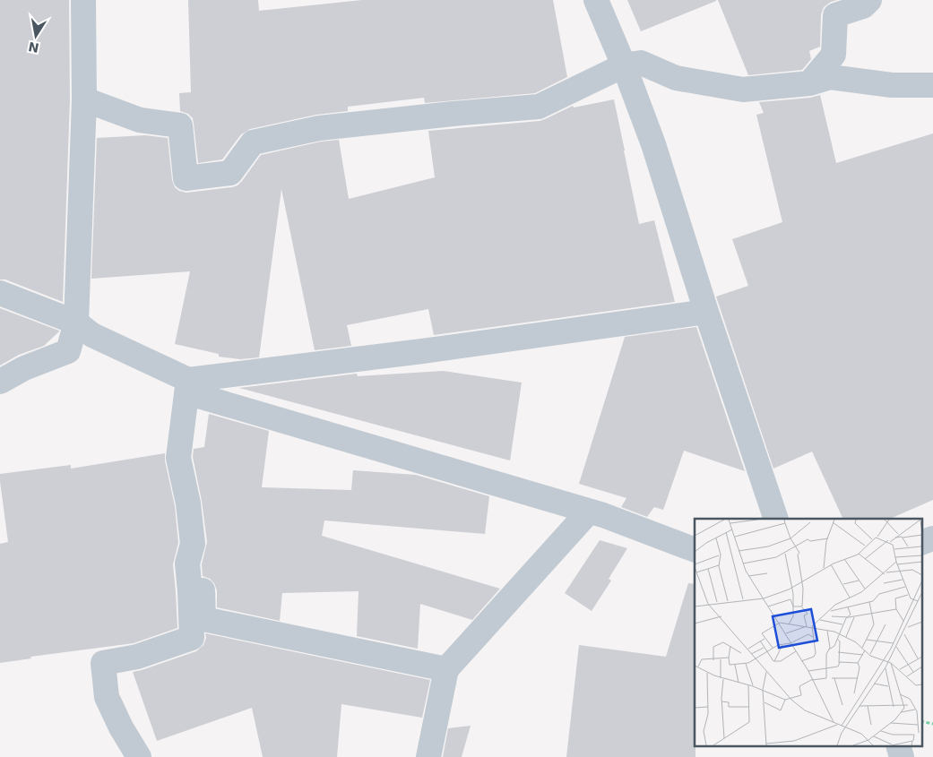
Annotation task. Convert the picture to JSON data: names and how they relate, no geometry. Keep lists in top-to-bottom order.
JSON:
{
  "north": "bottom"
}
